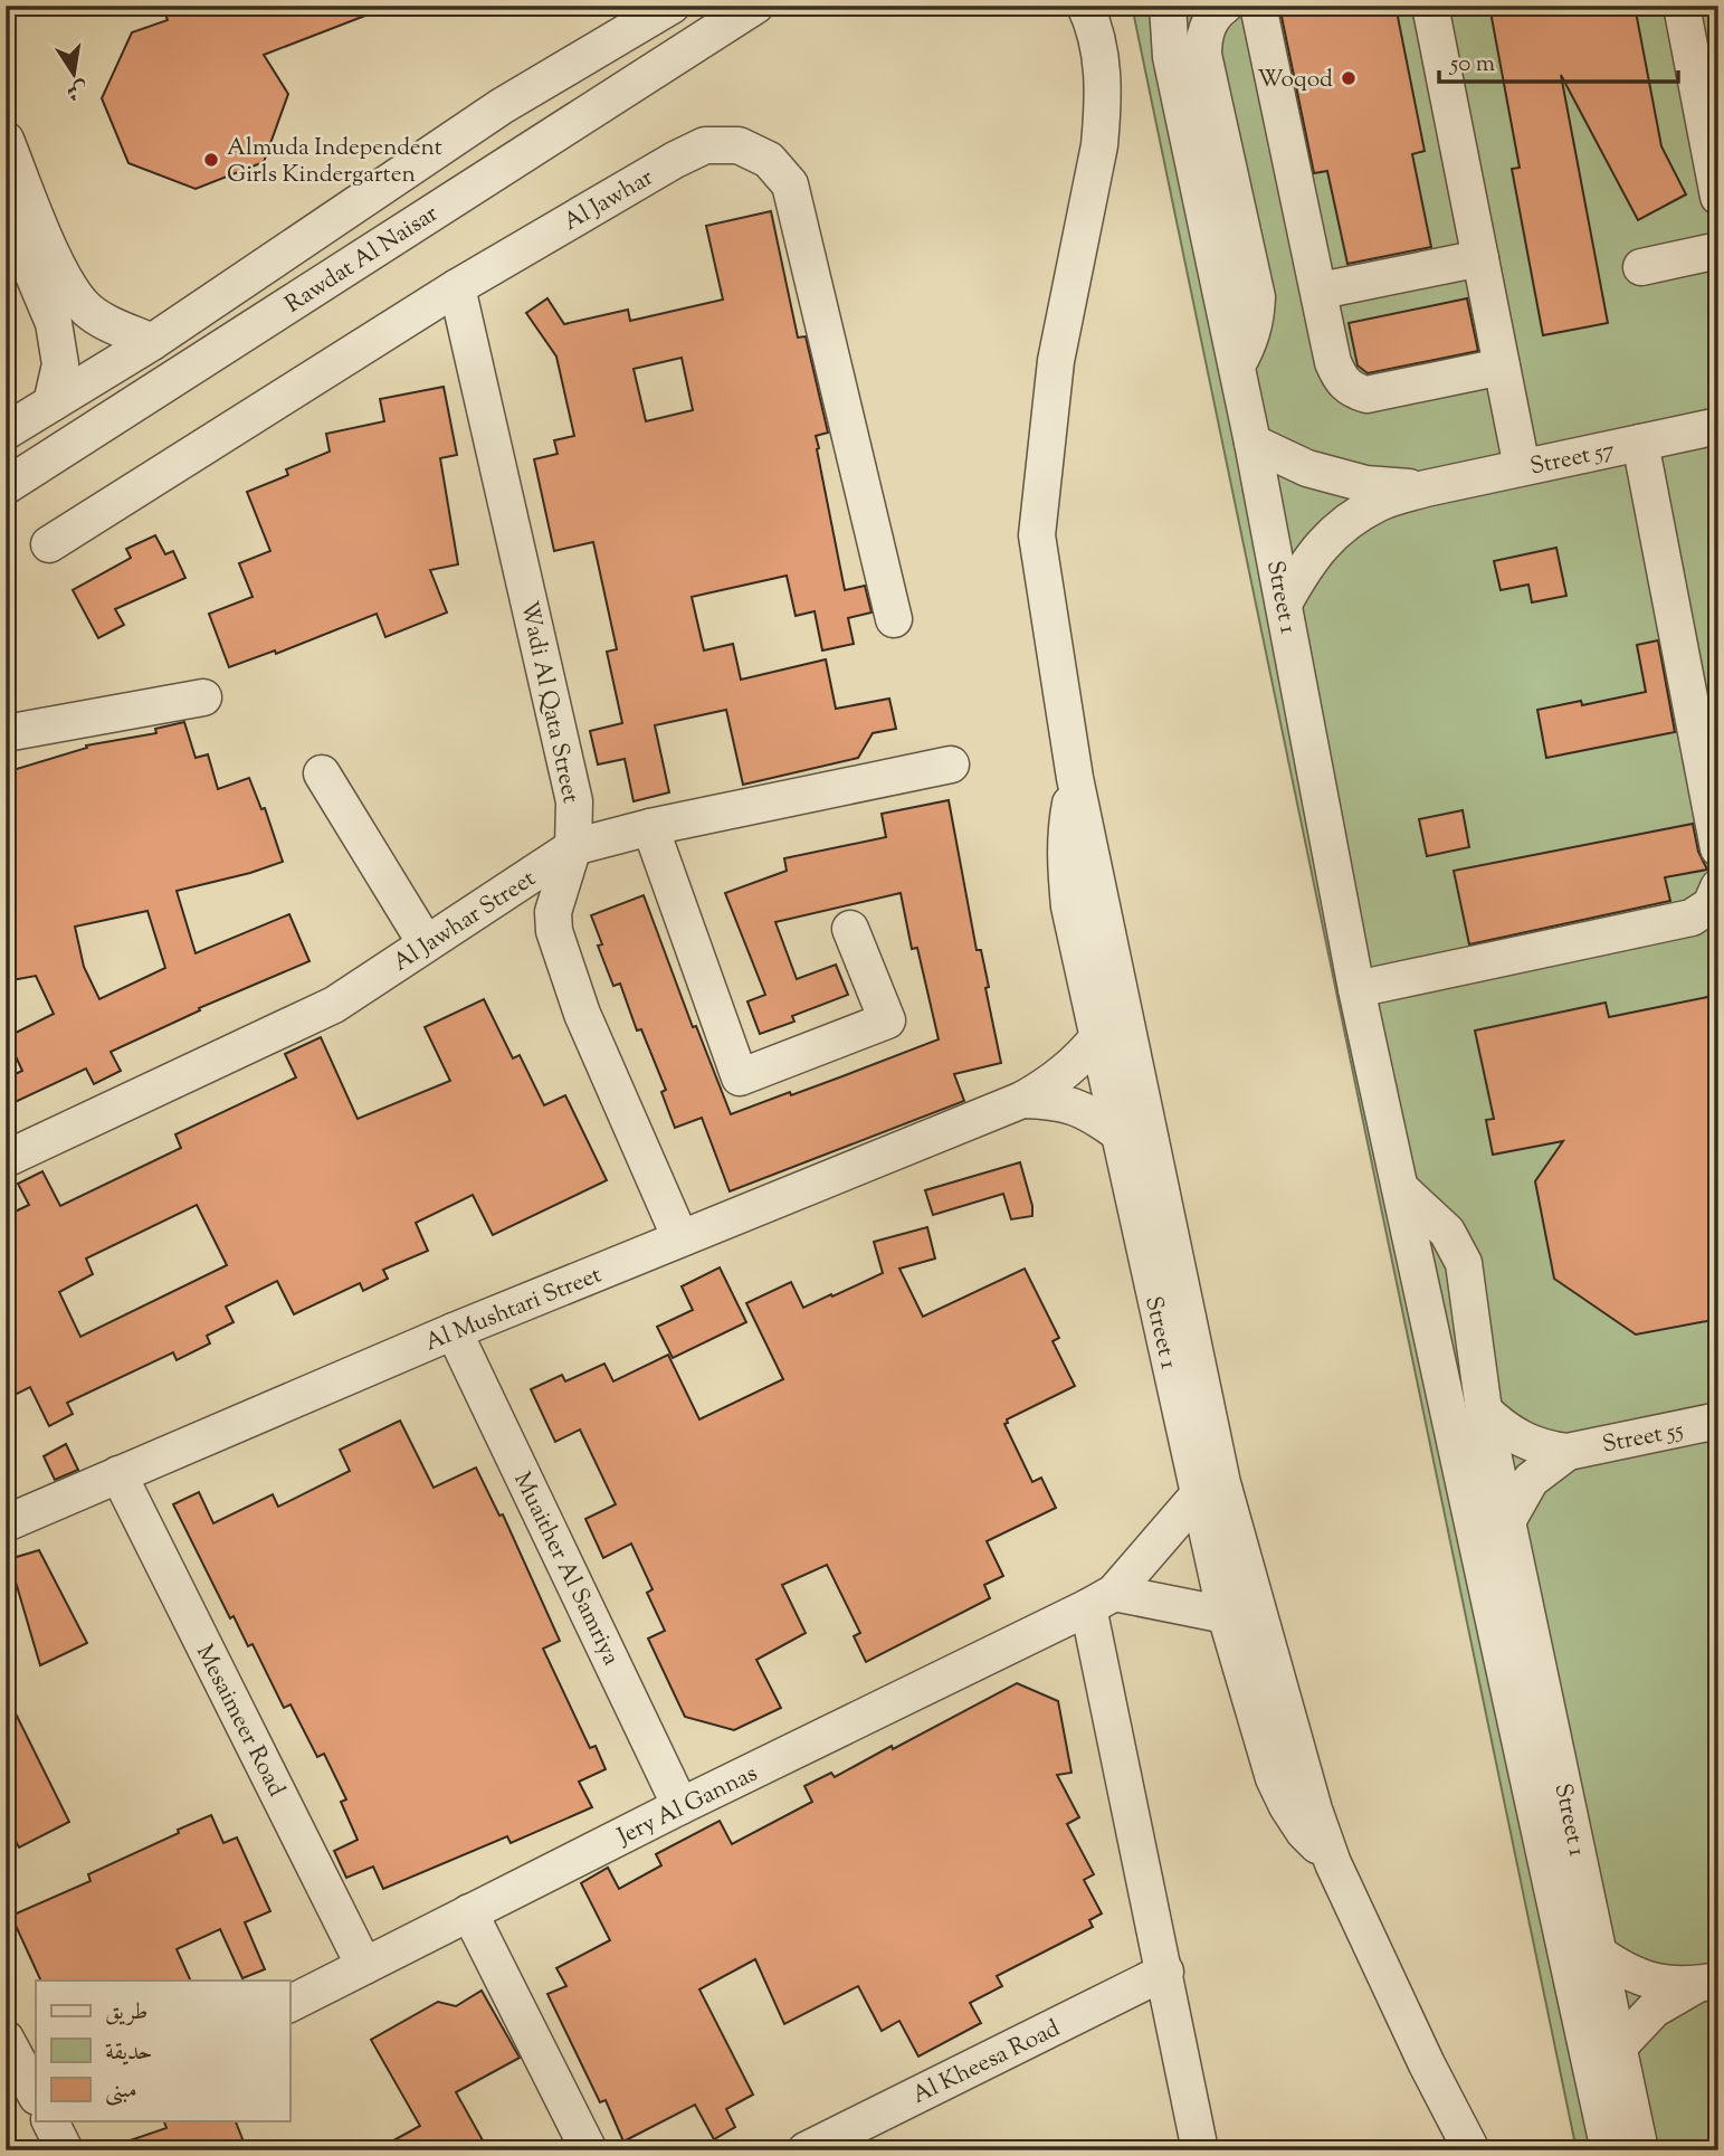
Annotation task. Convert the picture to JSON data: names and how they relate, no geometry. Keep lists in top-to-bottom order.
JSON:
{
  "streets": {
    "street": [
      "Al Jawhar",
      "Rawdat Al Naisar",
      "Street 57",
      "Street 1",
      "Wadi Al Qata Street",
      "Al Jawhar Street",
      "Al Mushtari Street",
      "Street 55",
      "Muaither Al Samriya",
      "Mesaimeer Road",
      "Jery Al Gannas",
      "Al Kheesa Road"
    ]
  },
  "crossings": [
    ["Al Jawhar", "Wadi Al Qata Street"],
    ["Street 57", "Street 1"],
    ["Street 1", "Al Mushtari Street"],
    ["Street 1", "Street 55"],
    ["Street 1", "Jery Al Gannas"],
    ["Wadi Al Qata Street", "Al Jawhar Street"],
    ["Wadi Al Qata Street", "Al Mushtari Street"],
    ["Al Mushtari Street", "Muaither Al Samriya"],
    ["Al Mushtari Street", "Mesaimeer Road"],
    ["Muaither Al Samriya", "Jery Al Gannas"],
    ["Mesaimeer Road", "Jery Al Gannas"]
  ],
  "places": ["Woqod", "Almuda Independent Girls Kindergarten"],
  "legend": ["طريق", "حديقة", "مبنى"],
  "scale_bar": "50 m",
  "north": "bottom"
}
